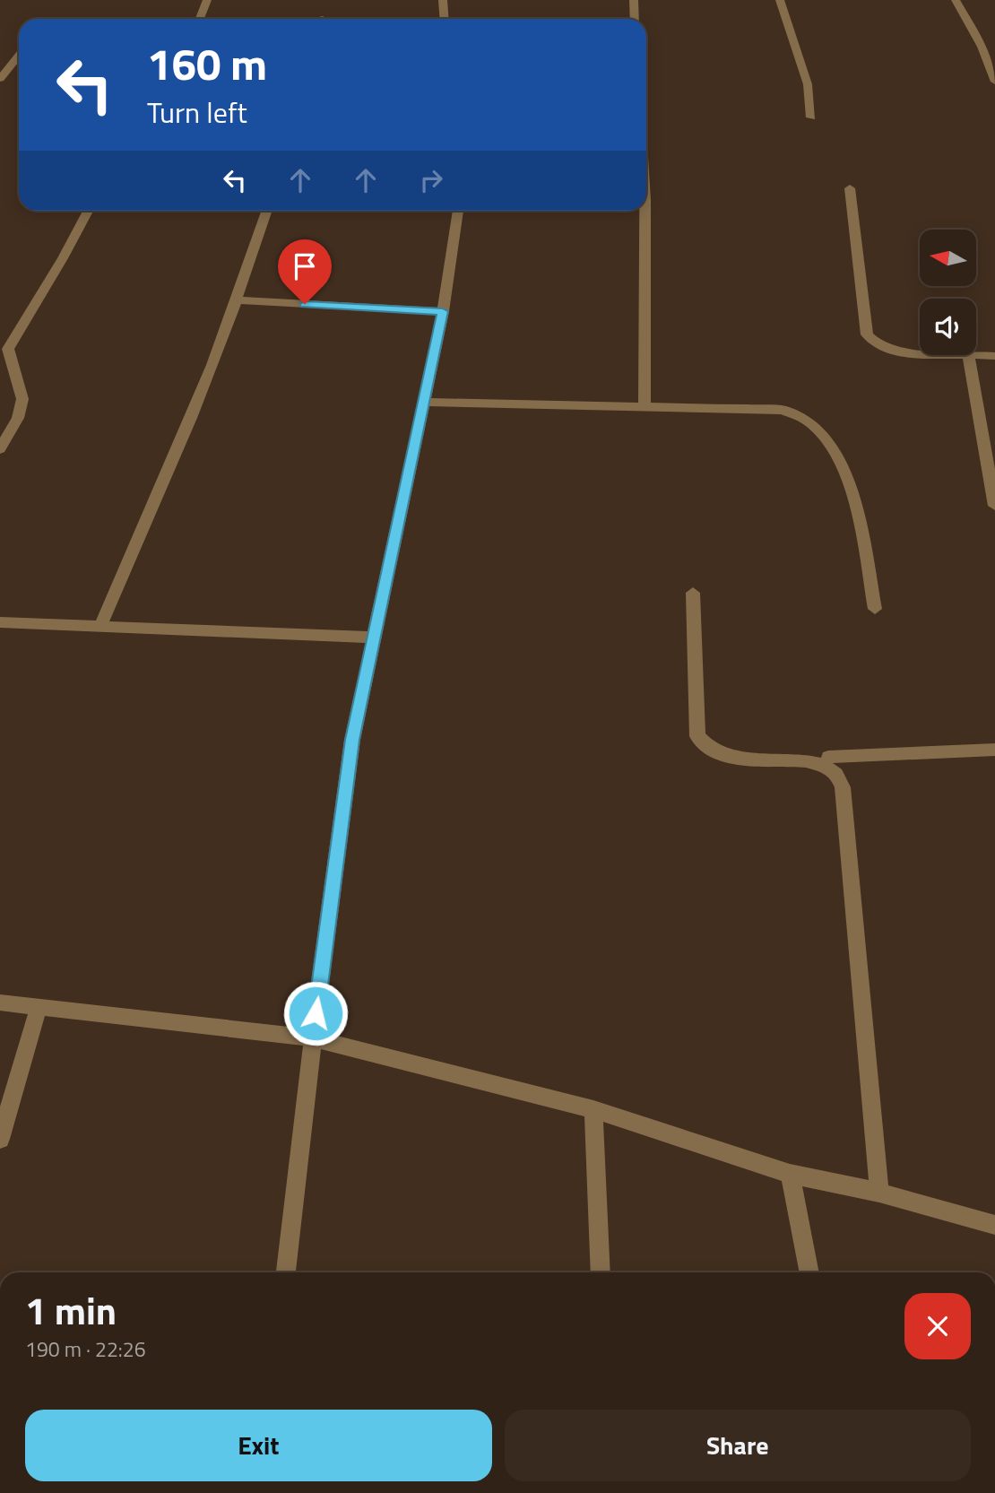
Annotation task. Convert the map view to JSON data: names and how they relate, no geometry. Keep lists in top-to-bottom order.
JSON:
{
  "north": "left",
  "page": {
    "turn": ["160 m", "Turn left"],
    "heading": ["1 min", "190 m · 22:26"],
    "buttons": ["Exit", "Share"]
  }
}
